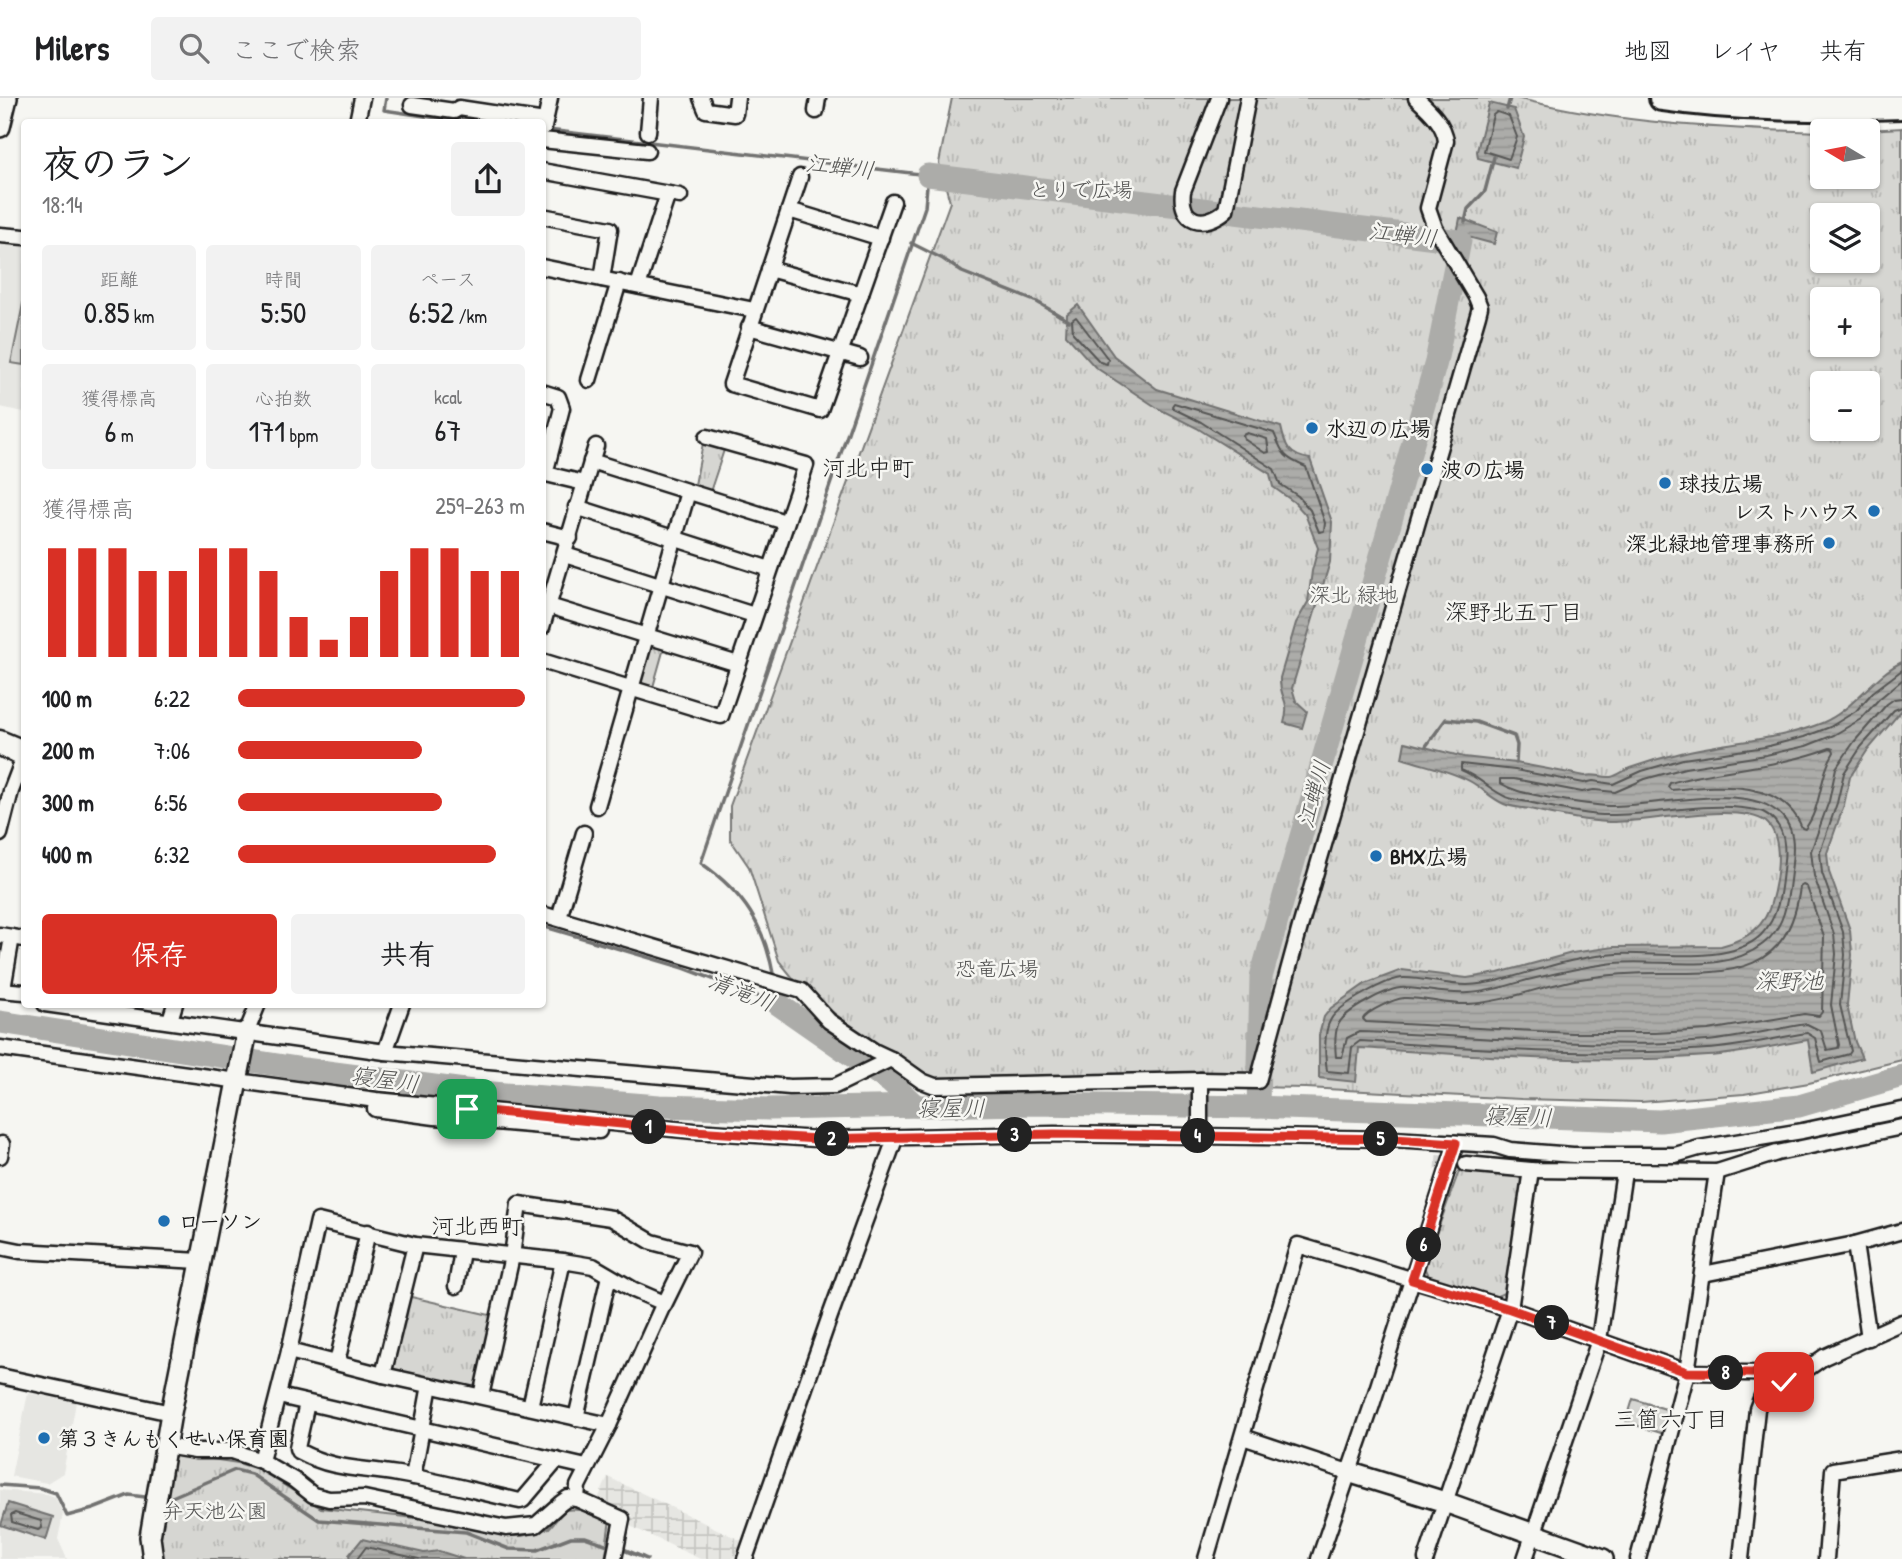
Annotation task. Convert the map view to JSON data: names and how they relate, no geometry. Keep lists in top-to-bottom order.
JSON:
{
  "districts": [
    "河北中町",
    "深野北五丁目",
    "河北西町",
    "三箇六丁目"
  ],
  "water": [
    "江蝉川",
    "深野池",
    "清滝川",
    "寝屋川"
  ],
  "parks": [
    "とりで広場",
    "深北 緑地",
    "恐竜広場",
    "弁天池公園"
  ],
  "places": [
    "水辺の広場",
    "波の広場",
    "球技広場",
    "レストハウス",
    "深北緑地管理事務所",
    "BMX広場",
    "ローソン",
    "第３きんもくせい保育園"
  ],
  "north": "left",
  "page": {
    "header": "Milers",
    "search": "ここで検索",
    "nav": ["地図", "レイヤ", "共有"],
    "map_buttons": ["+", "−"],
    "heading": ["夜のラン", "18:14"],
    "stats": [
      ["距離", "0.85 km"],
      ["時間", "5:50"],
      ["ペース", "6:52 /km"],
      ["獲得標高", "6 m"],
      ["心拍数", "171 bpm"],
      ["kcal", "67"]
    ],
    "chart": ["獲得標高", "259–263 m"],
    "list": [
      {
        "name": "100 m",
        "note": "6:22"
      },
      {
        "name": "200 m",
        "note": "7:06"
      },
      {
        "name": "300 m",
        "note": "6:56"
      },
      {
        "name": "400 m",
        "note": "6:32"
      }
    ],
    "buttons": ["保存", "共有"],
    "pins": [
      "1",
      "3",
      "4",
      "2",
      "5",
      "6",
      "7",
      "8"
    ]
  }
}
